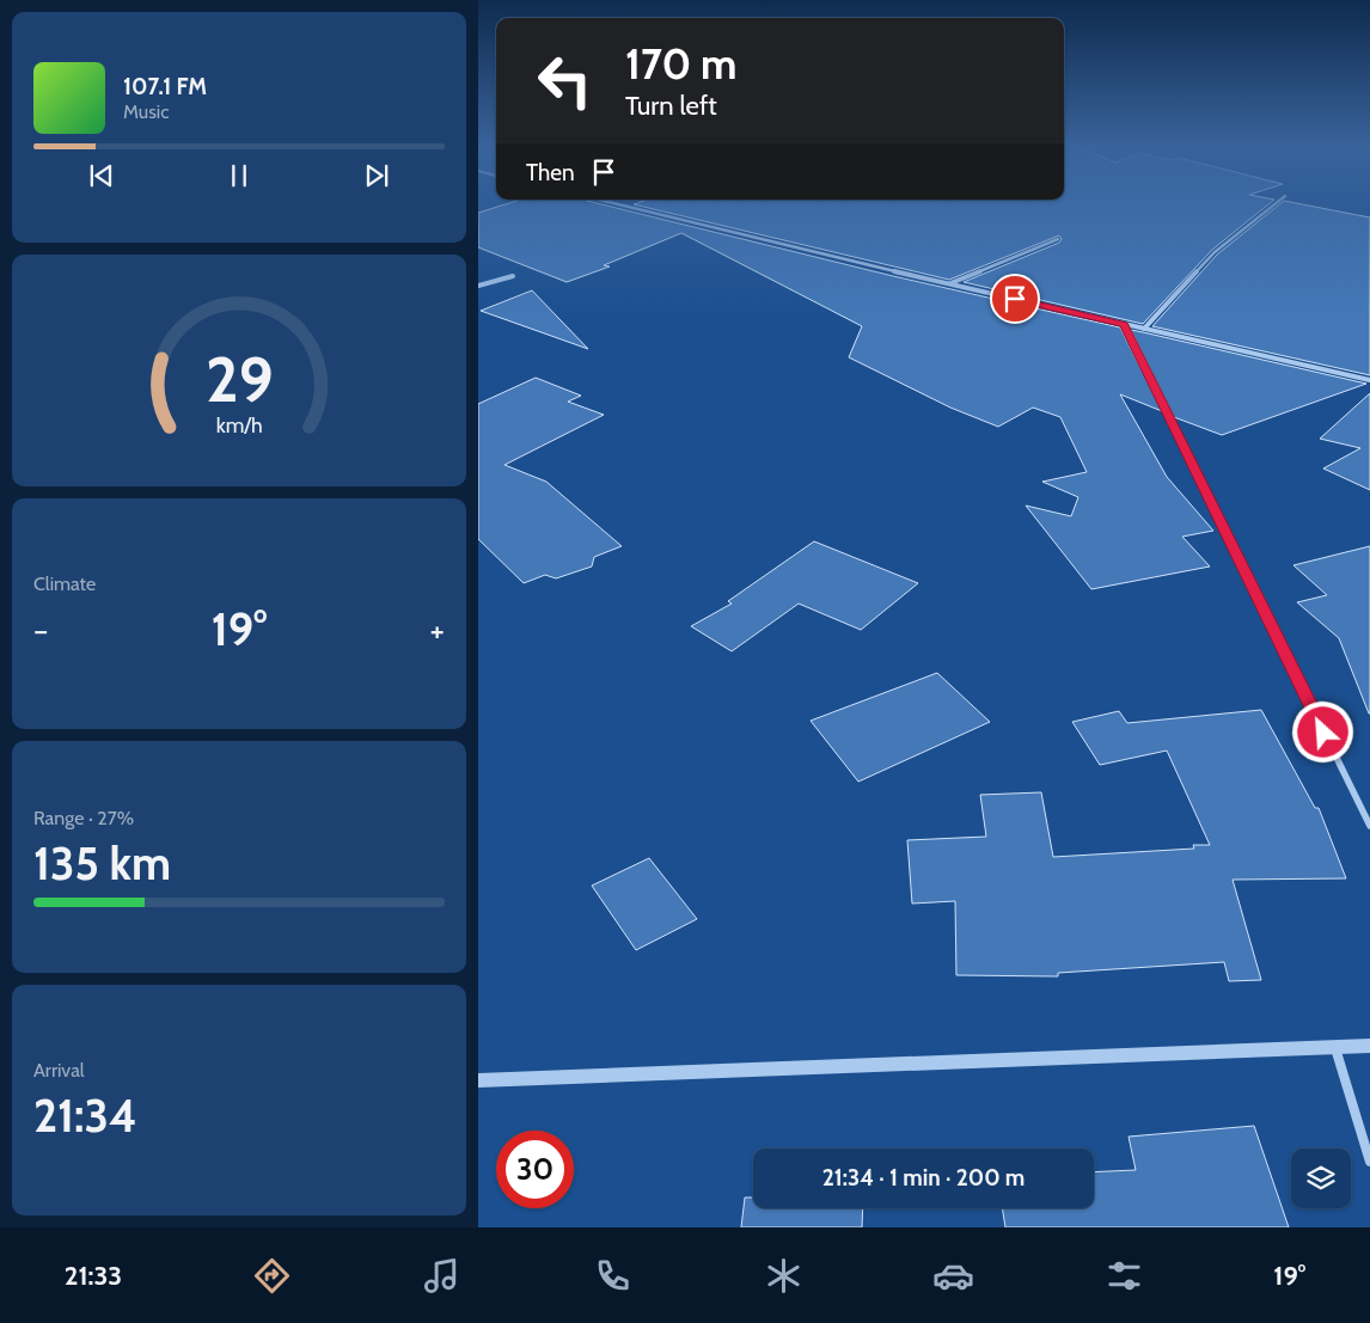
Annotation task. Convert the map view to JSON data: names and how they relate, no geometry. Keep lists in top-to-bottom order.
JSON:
{
  "page": {
    "turn": ["170 m", "Turn left"],
    "song": ["107.1 FM", "Music"],
    "then": "Then",
    "tile": [
      "Climate",
      ["Range · 27%", "135 km"],
      ["Arrival", "21:34"]
    ],
    "heat": ["−", "19°", "+"],
    "limit": "30",
    "trip": "21:34 · 1 min · 200 m",
    "tabs": ["21:33", "19°"],
    "gauge": ["29", "km/h"]
  }
}
